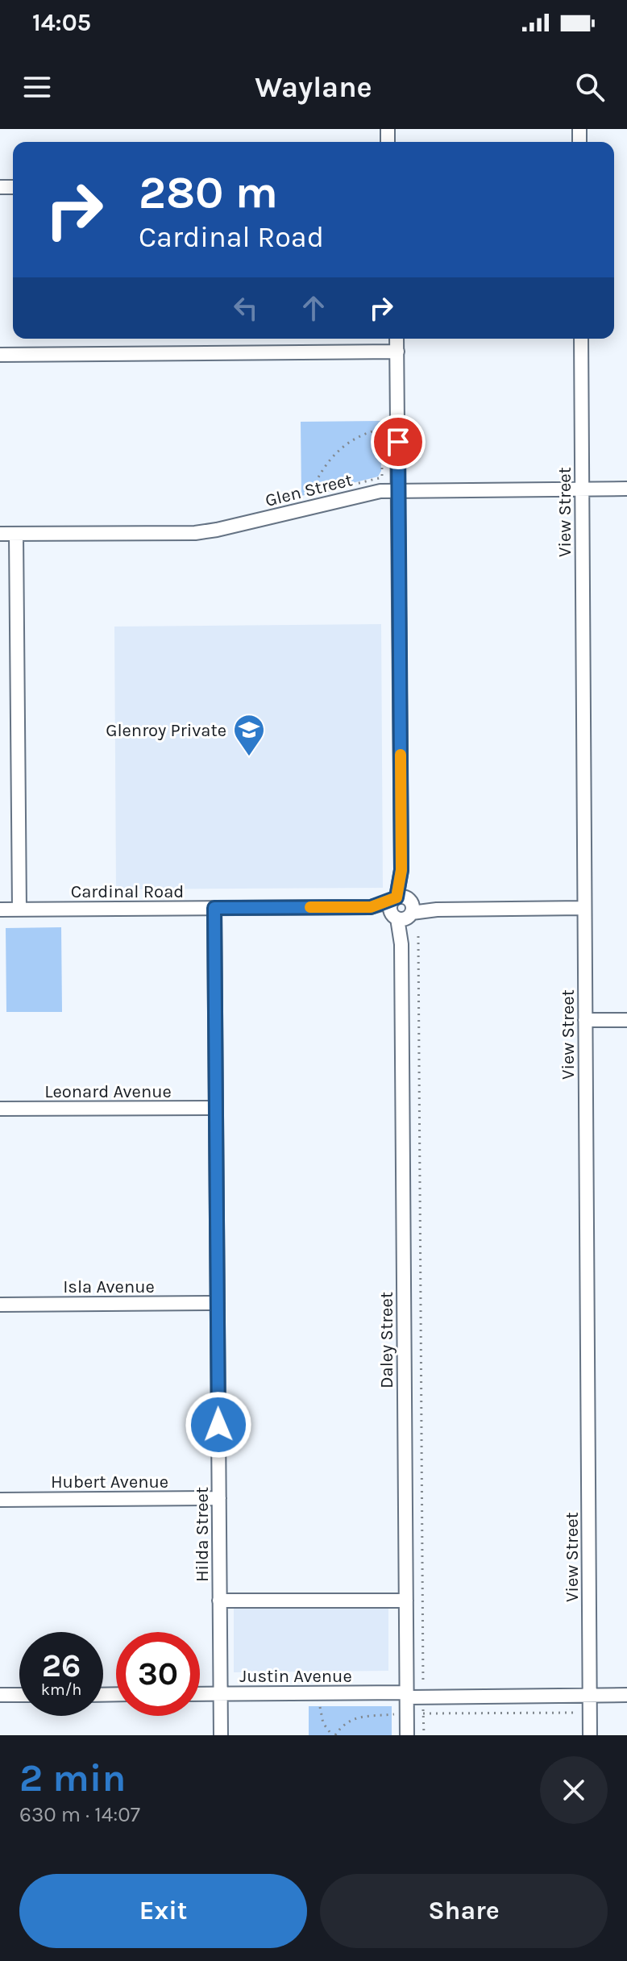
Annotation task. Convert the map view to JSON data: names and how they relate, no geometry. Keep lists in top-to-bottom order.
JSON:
{
  "streets": {
    "street": [
      "Glen Street",
      "View Street",
      "Cardinal Road",
      "Leonard Avenue",
      "Isla Avenue",
      "Daley Street",
      "Hubert Avenue",
      "Hilda Street",
      "Justin Avenue"
    ]
  },
  "crossings": [
    ["Glen Street", "View Street"],
    ["Glen Street", "Daley Street"],
    ["View Street", "Cardinal Road"],
    ["View Street", "Justin Avenue"],
    ["Cardinal Road", "Daley Street"],
    ["Cardinal Road", "Hilda Street"],
    ["Leonard Avenue", "Hilda Street"],
    ["Isla Avenue", "Hilda Street"],
    ["Daley Street", "Justin Avenue"],
    ["Hubert Avenue", "Hilda Street"],
    ["Hilda Street", "Justin Avenue"]
  ],
  "places": {
    "school or university": ["Glenroy Private"]
  },
  "page": {
    "status": "14:05",
    "header": "Waylane",
    "turn": ["280 m", "Cardinal Road"],
    "speed": "26 km/h",
    "limit": "30",
    "heading": ["2 min", "630 m · 14:07"],
    "buttons": ["Exit", "Share"]
  }
}
